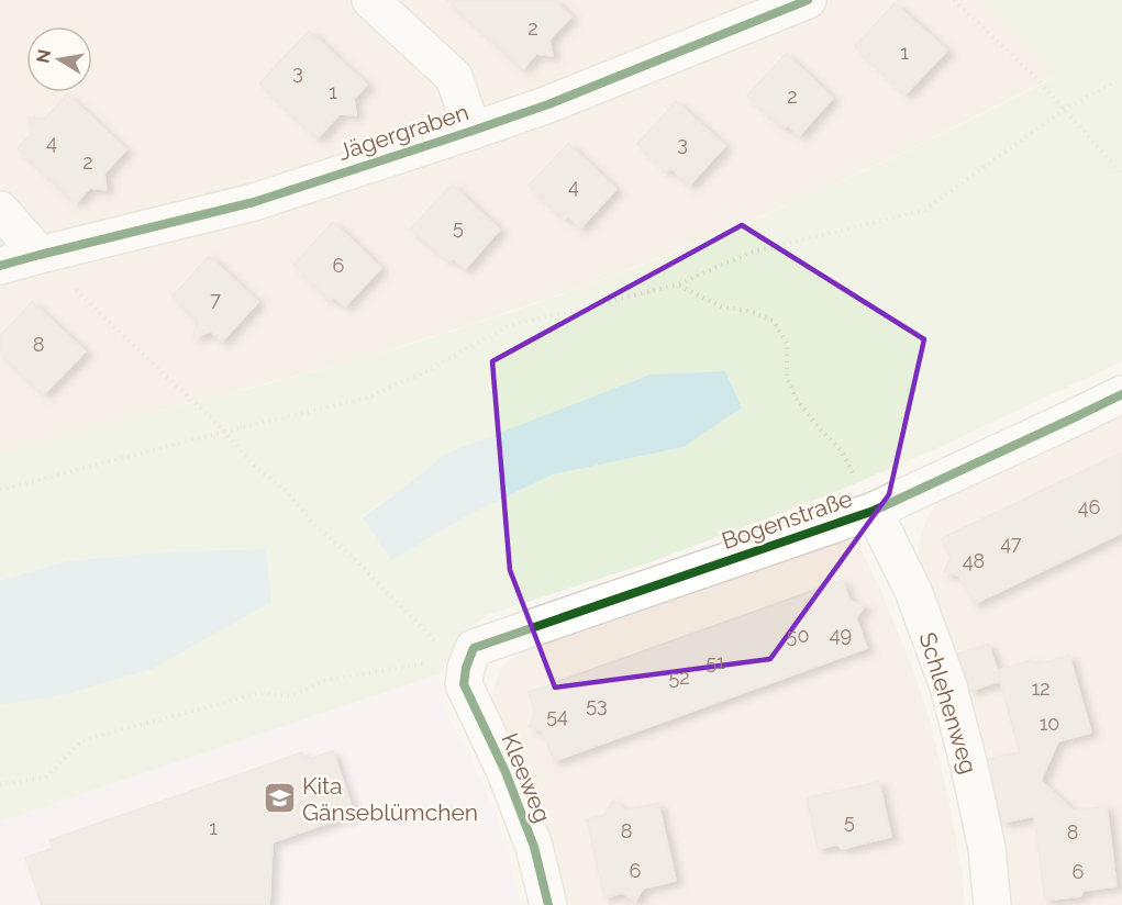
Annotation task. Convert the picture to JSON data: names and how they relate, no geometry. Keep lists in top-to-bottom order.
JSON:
{
  "streets": {
    "street": [
      "Jägergraben",
      "Bogenstraße",
      "Schlehenweg",
      "Kleeweg"
    ]
  },
  "crossings": [
    ["Bogenstraße", "Schlehenweg"],
    ["Bogenstraße", "Kleeweg"]
  ],
  "places": {
    "school or university": ["Kita Gänseblümchen"]
  },
  "house_numbers": [
    "2",
    "1",
    "3",
    "1",
    "2",
    "4",
    "3",
    "2",
    "4",
    "5",
    "6",
    "7",
    "8",
    "46",
    "47",
    "48",
    "49",
    "50",
    "51",
    "52",
    "12",
    "53",
    "54",
    "10",
    "5",
    "1",
    "8",
    "8",
    "6",
    "6"
  ],
  "north": "left"
}
